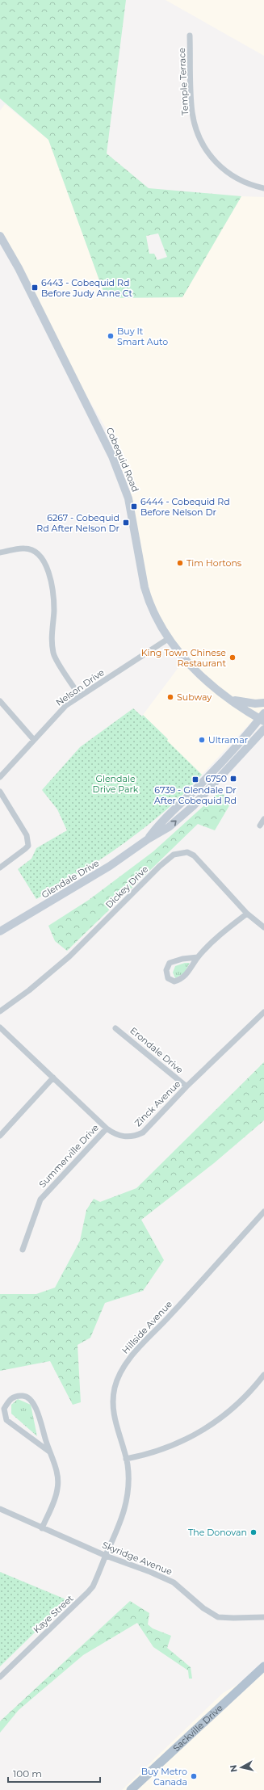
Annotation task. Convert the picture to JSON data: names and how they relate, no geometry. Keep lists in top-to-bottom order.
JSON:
{
  "streets": {
    "main road": ["Cobequid Road", "Glendale Drive", "Sackville Drive"],
    "street": [
      "Temple Terrace",
      "Nelson Drive",
      "Dickey Drive",
      "Erondale Drive",
      "Zinck Avenue",
      "Summerville Drive",
      "Hillside Avenue",
      "Skyridge Avenue",
      "Kaye Street"
    ]
  },
  "crossings": [
    ["Cobequid Road", "Nelson Drive"],
    ["Cobequid Road", "Glendale Drive"],
    ["Erondale Drive", "Zinck Avenue"],
    ["Zinck Avenue", "Summerville Drive"],
    ["Hillside Avenue", "Skyridge Avenue"],
    ["Hillside Avenue", "Kaye Street"],
    ["Skyridge Avenue", "Kaye Street"]
  ],
  "parks": ["Glendale Drive Park"],
  "places": {
    "transit": [
      "6443 - Cobequid Rd Before Judy Anne Ct",
      "6444 - Cobequid Rd Before Nelson Dr",
      "6267 - Cobequid Rd After Nelson Dr",
      "6750",
      "6739 - Glendale Dr After Cobequid Rd"
    ],
    "other": [
      "Buy It Smart Auto",
      "Tim Hortons",
      "King Town Chinese Restaurant",
      "Subway",
      "Ultramar",
      "The Donovan",
      "Buy Metro Canada"
    ]
  },
  "scale_bar": "100 m",
  "north": "left"
}
